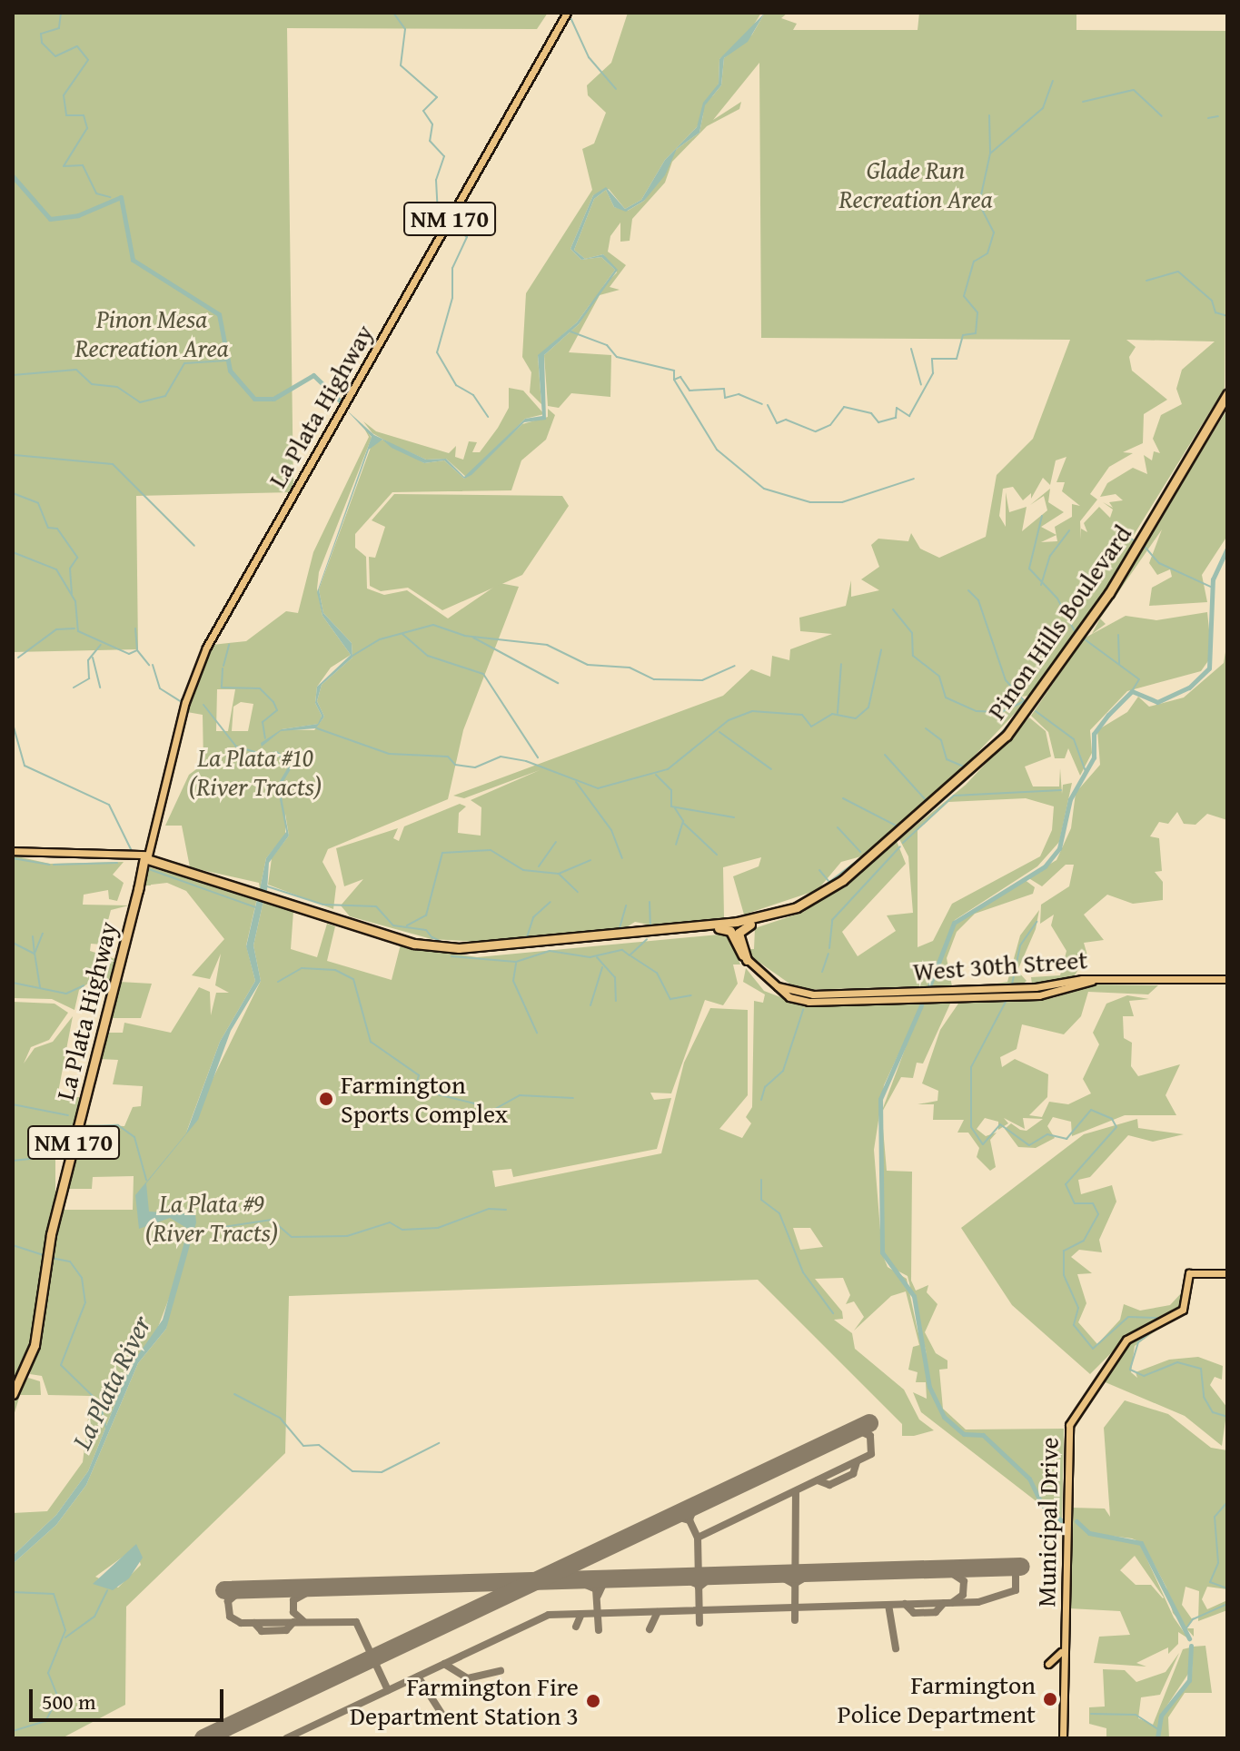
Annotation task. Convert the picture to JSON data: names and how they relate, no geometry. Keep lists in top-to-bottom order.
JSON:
{
  "streets": {
    "highway": ["NM 170", "La Plata Highway", "Pinon Hills Boulevard"],
    "main road": ["West 30th Street", "Municipal Drive"]
  },
  "crossings": [
    ["La Plata Highway", "Pinon Hills Boulevard"]
  ],
  "water": ["La Plata River"],
  "parks": [
    "Glade Run Recreation Area",
    "Pinon Mesa Recreation Area",
    "La Plata #10 (River Tracts)",
    "La Plata #9 (River Tracts)"
  ],
  "places": ["Farmington Sports Complex", "Farmington Police Department", "Farmington Fire Department Station 3"],
  "scale_bar": "500 m"
}
